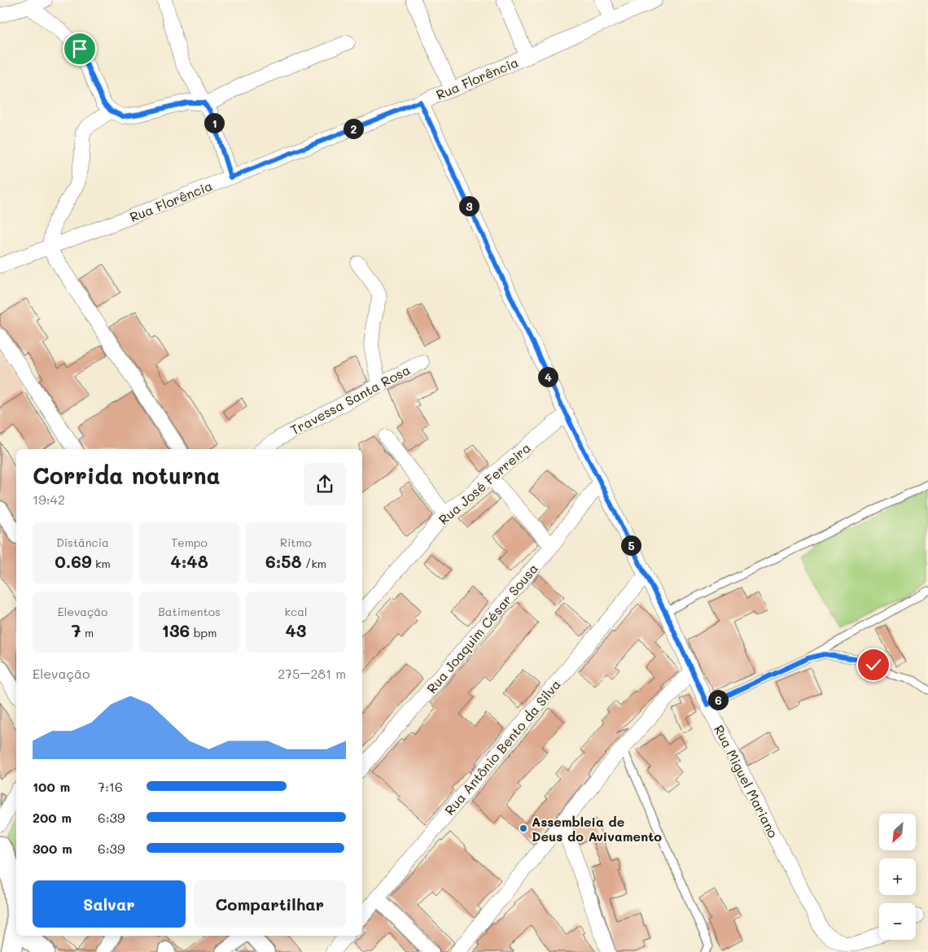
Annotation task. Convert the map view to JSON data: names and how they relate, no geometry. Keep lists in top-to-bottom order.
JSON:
{
  "streets": {
    "street": [
      "Rua Florência",
      "Travessa Santa Rosa",
      "Rua José Ferreira",
      "Rua Joaquim César Sousa",
      "Rua Antônio Bento da Silva",
      "Rua Miguel Mariano"
    ]
  },
  "crossings": [
    ["Rua Florência", "Rua Miguel Mariano"],
    ["Rua José Ferreira", "Rua Miguel Mariano"],
    ["Rua Joaquim César Sousa", "Rua Miguel Mariano"],
    ["Rua Antônio Bento da Silva", "Rua Miguel Mariano"]
  ],
  "places": ["Assembleia de Deus do Avivamento"],
  "north": "bottom left",
  "page": {
    "pins": [
      "1",
      "2",
      "3",
      "4",
      "5",
      "6"
    ],
    "heading": ["Corrida noturna", "19:42"],
    "stats": [
      ["Distância", "0.69 km"],
      ["Tempo", "4:48"],
      ["Ritmo", "6:58 /km"],
      ["Elevação", "7 m"],
      ["Batimentos", "136 bpm"],
      ["kcal", "43"]
    ],
    "chart": ["Elevação", "275–281 m"],
    "list": [
      {
        "name": "100 m",
        "note": "7:16"
      },
      {
        "name": "200 m",
        "note": "6:39"
      },
      {
        "name": "300 m",
        "note": "6:39"
      }
    ],
    "map_buttons": ["+", "−"],
    "buttons": ["Salvar", "Compartilhar"]
  }
}
